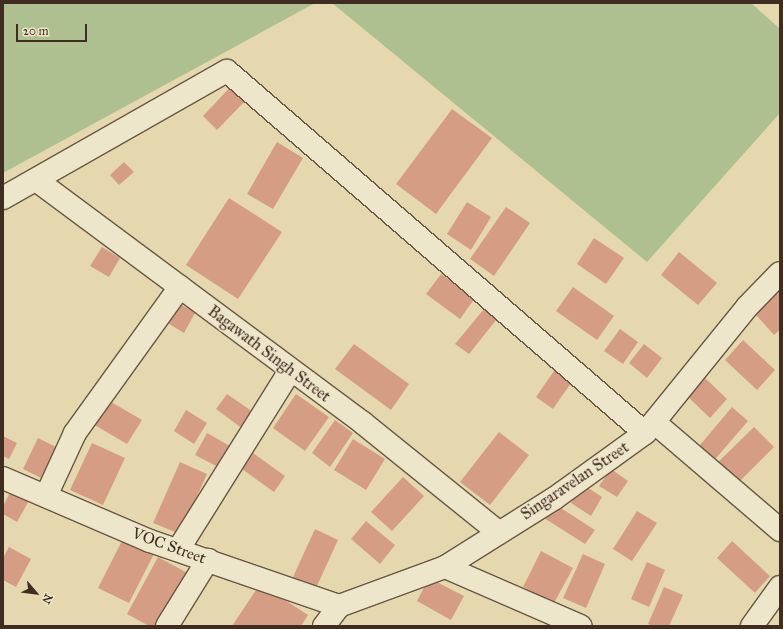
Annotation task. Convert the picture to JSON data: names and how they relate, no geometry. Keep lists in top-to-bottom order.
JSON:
{
  "streets": {
    "street": ["Bagawath Singh Street", "Singaravelan Street", "VOC Street"]
  },
  "crossings": [
    ["Bagawath Singh Street", "Singaravelan Street"],
    ["Singaravelan Street", "VOC Street"]
  ],
  "scale_bar": "20 m",
  "north": "bottom right"
}
